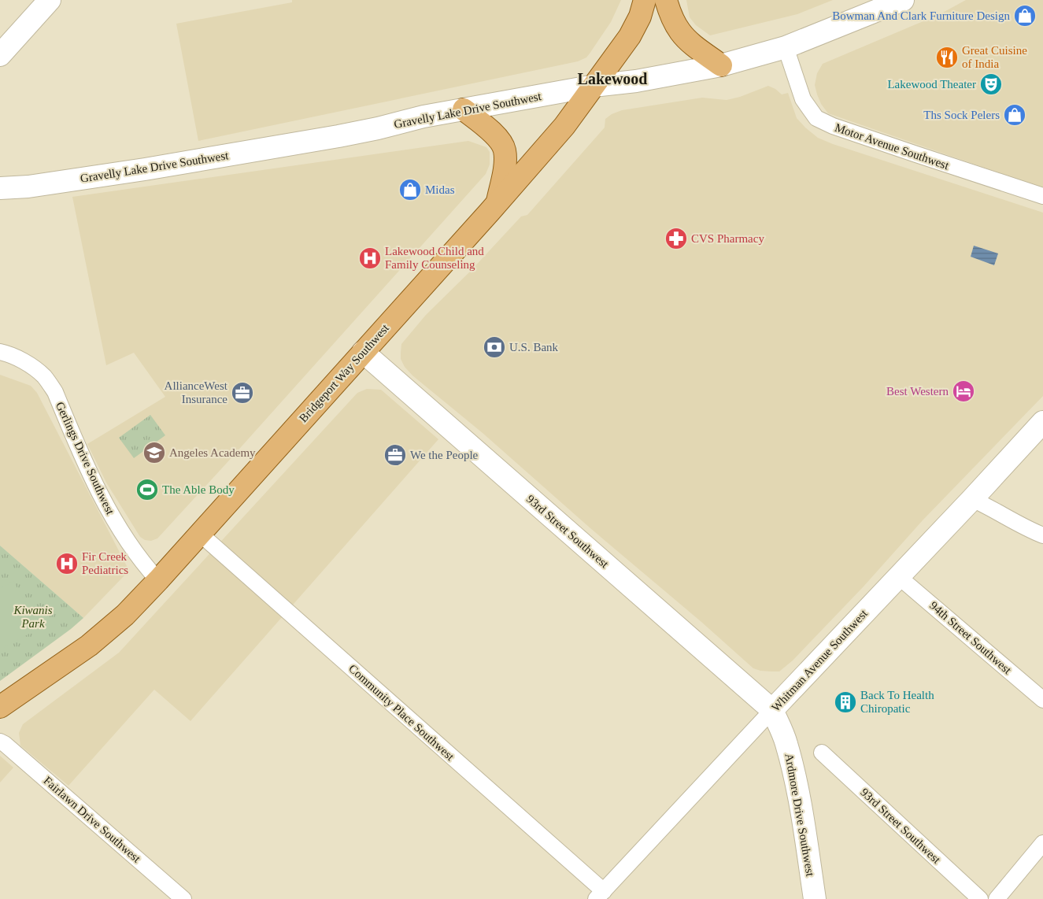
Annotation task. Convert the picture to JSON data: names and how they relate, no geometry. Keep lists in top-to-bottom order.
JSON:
{
  "streets": {
    "main road": ["Bridgeport Way Southwest"],
    "street": [
      "Gravelly Lake Drive Southwest",
      "Motor Avenue Southwest",
      "Gerlings Drive Southwest",
      "93rd Street Southwest",
      "94th Street Southwest",
      "Whitman Avenue Southwest",
      "Community Place Southwest",
      "Ardmore Drive Southwest",
      "Fairlawn Drive Southwest"
    ]
  },
  "crossings": [
    ["Gravelly Lake Drive Southwest", "Motor Avenue Southwest"],
    ["Gravelly Lake Drive Southwest", "Bridgeport Way Southwest"],
    ["Bridgeport Way Southwest", "Gerlings Drive Southwest"],
    ["Bridgeport Way Southwest", "93rd Street Southwest"],
    ["Bridgeport Way Southwest", "Community Place Southwest"],
    ["93rd Street Southwest", "Whitman Avenue Southwest"],
    ["93rd Street Southwest", "Ardmore Drive Southwest"],
    ["94th Street Southwest", "Whitman Avenue Southwest"],
    ["Whitman Avenue Southwest", "Community Place Southwest"],
    ["Whitman Avenue Southwest", "Ardmore Drive Southwest"]
  ],
  "districts": ["Lakewood"],
  "parks": ["Kiwanis Park"],
  "places": {
    "shop": ["Bowman And Clark Furniture Design", "Ths Sock Pelers", "Midas"],
    "restaurant": ["Great Cuisine of India"],
    "theatre": ["Lakewood Theater"],
    "pharmacy": ["CVS Pharmacy"],
    "hospital": ["Lakewood Child and Family Counseling", "Fir Creek Pediatrics"],
    "bank": ["U.S. Bank"],
    "hotel": ["Best Western"],
    "office": ["AllianceWest Insurance", "We the People"],
    "school or university": ["Angeles Academy"],
    "sports": ["The Able Body"],
    "building": ["Back To Health Chiropatic"]
  }
}
